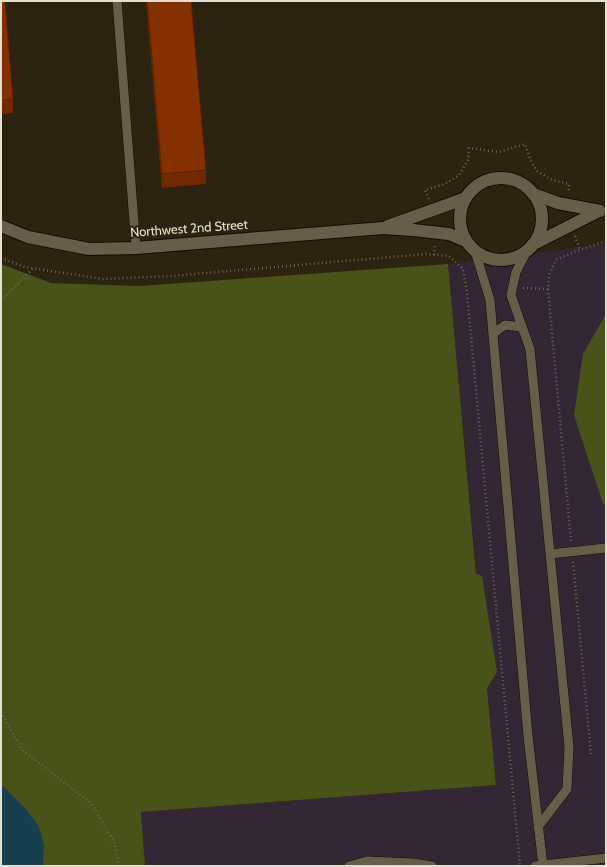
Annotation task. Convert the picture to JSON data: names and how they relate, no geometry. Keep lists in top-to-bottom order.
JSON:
{
  "streets": {
    "street": ["Northwest 2nd Street"]
  }
}
